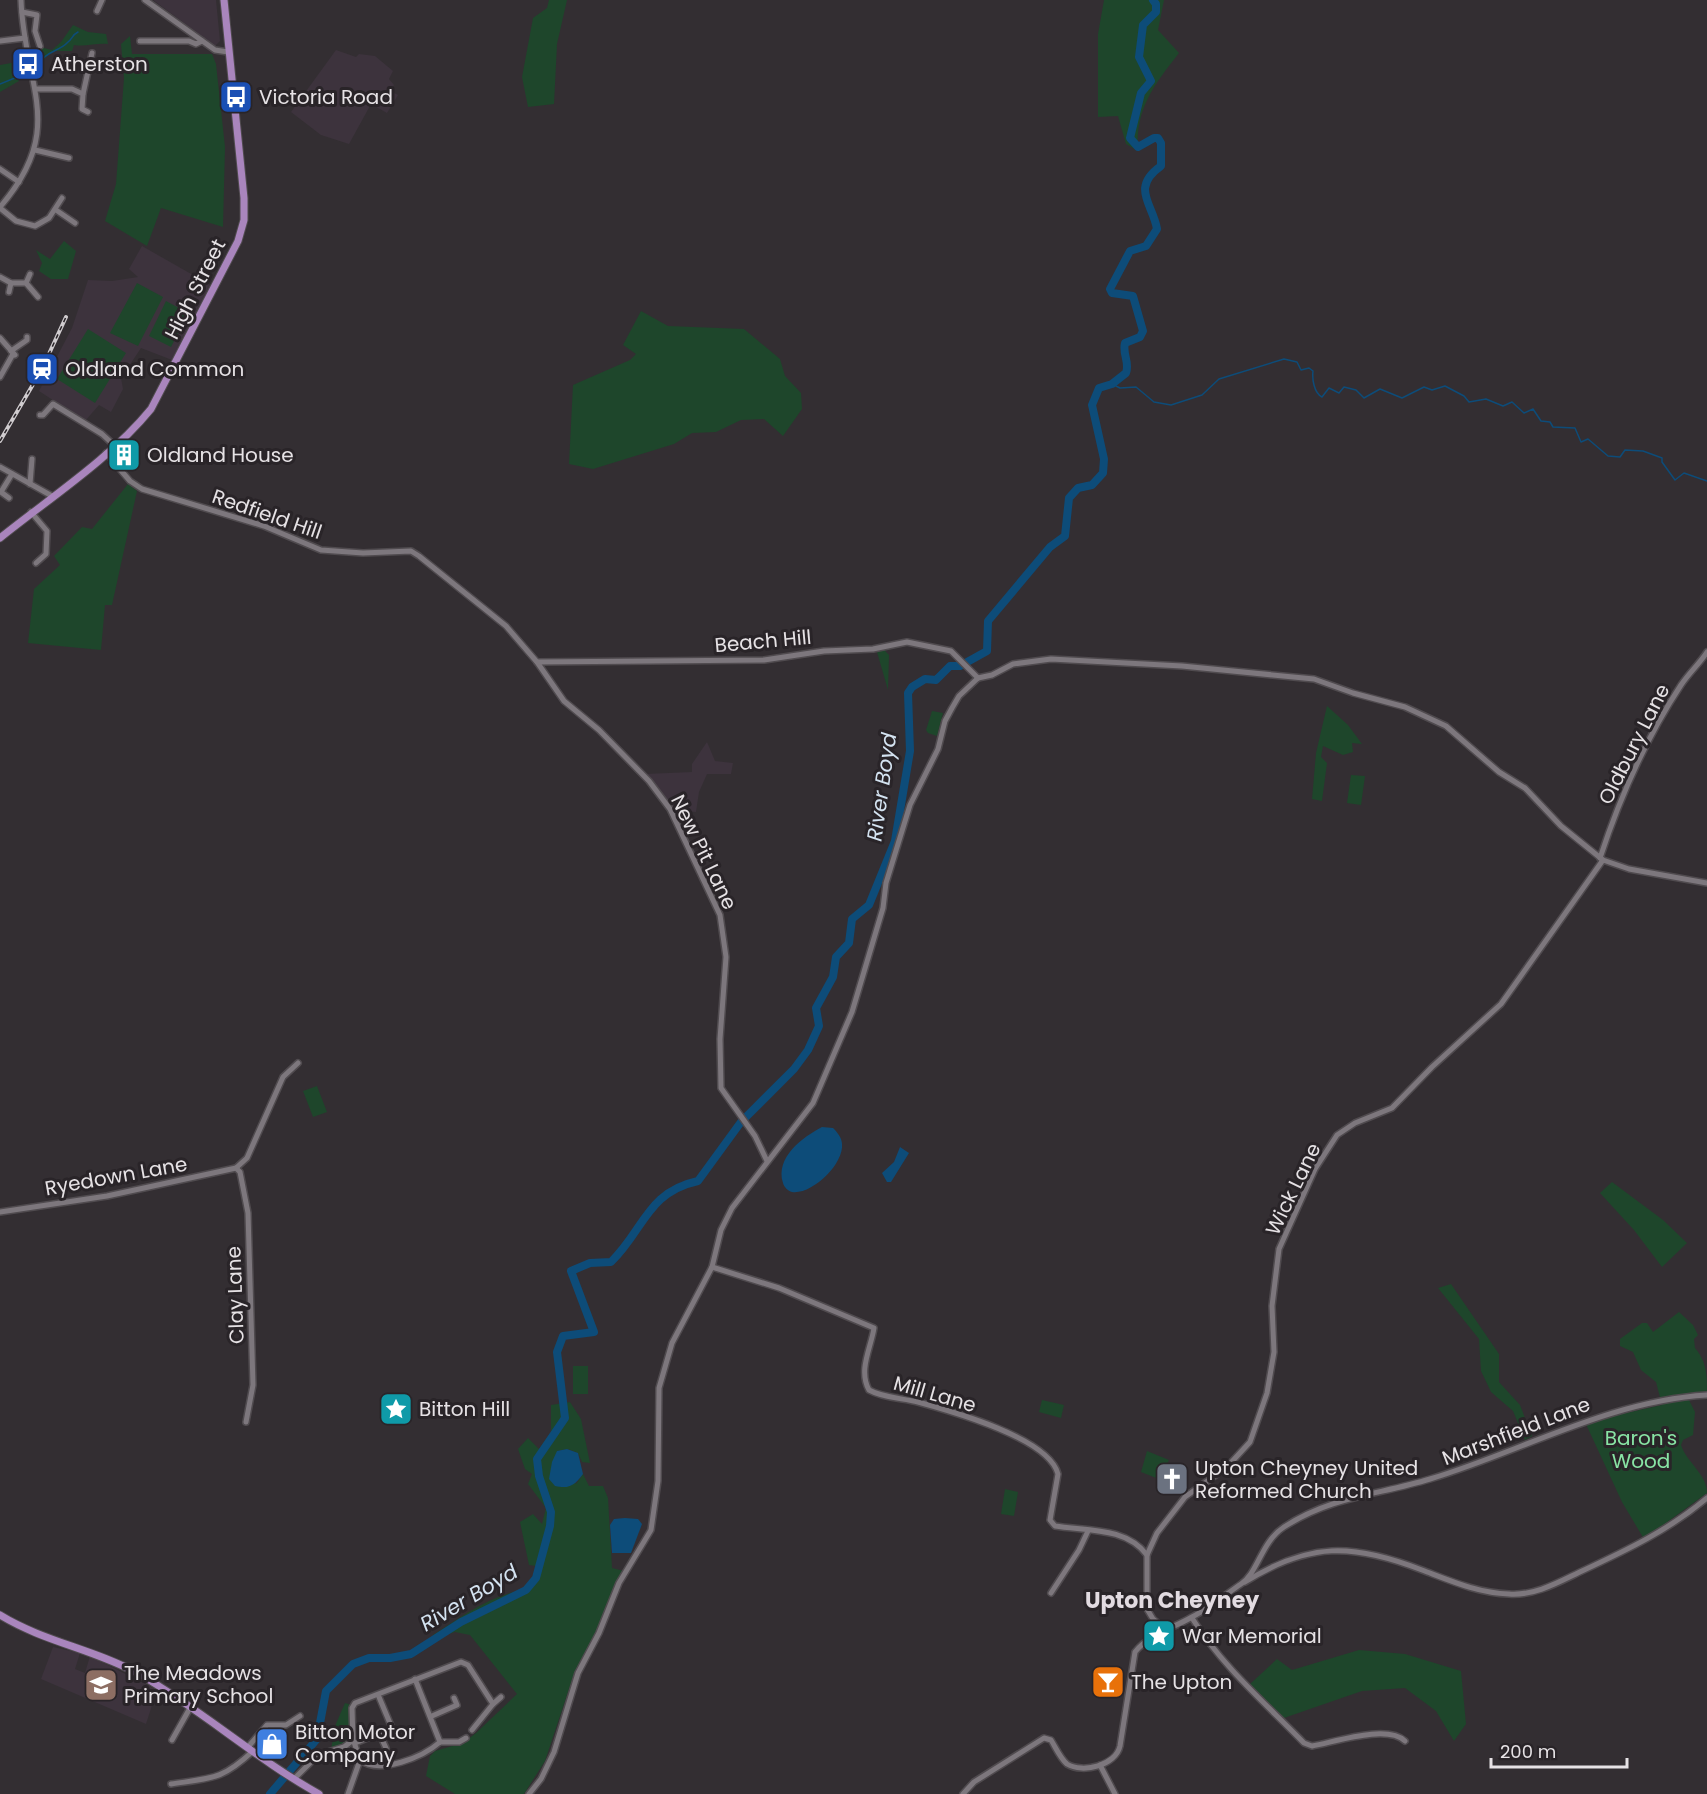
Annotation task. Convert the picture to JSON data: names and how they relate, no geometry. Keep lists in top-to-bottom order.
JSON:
{
  "streets": {
    "main road": ["High Street"],
    "street": [
      "Redfield Hill",
      "Beach Hill",
      "Oldbury Lane",
      "New Pit Lane",
      "Ryedown Lane",
      "Wick Lane",
      "Clay Lane",
      "Mill Lane",
      "Marshfield Lane"
    ]
  },
  "crossings": [
    ["High Street", "Redfield Hill"],
    ["Redfield Hill", "Beach Hill"],
    ["Redfield Hill", "New Pit Lane"],
    ["Beach Hill", "New Pit Lane"],
    ["Oldbury Lane", "Wick Lane"],
    ["Ryedown Lane", "Clay Lane"],
    ["Wick Lane", "Mill Lane"],
    ["Wick Lane", "Marshfield Lane"]
  ],
  "districts": ["Upton Cheyney"],
  "water": ["River Boyd"],
  "parks": ["Baron's Wood"],
  "places": {
    "bus stop": ["Atherston", "Victoria Road"],
    "station": ["Oldland Common"],
    "building": ["Oldland House"],
    "place": ["Bitton Hill", "War Memorial"],
    "church": ["Upton Cheyney United Reformed Church"],
    "bar": ["The Upton"],
    "school or university": ["The Meadows Primary School"],
    "shop": ["Bitton Motor Company"]
  },
  "scale_bar": "200 m"
}
